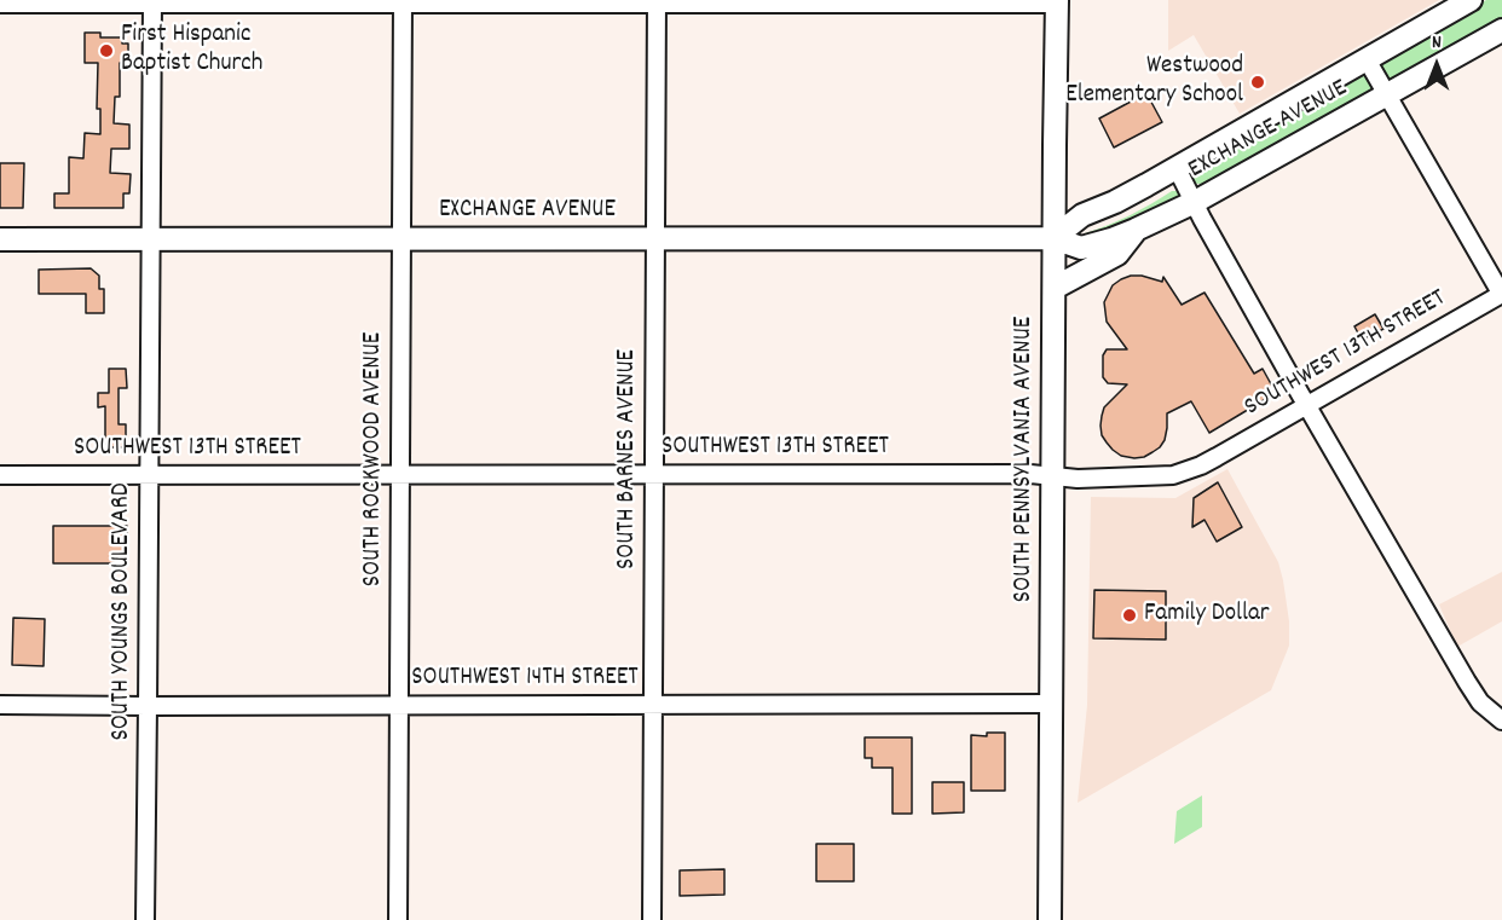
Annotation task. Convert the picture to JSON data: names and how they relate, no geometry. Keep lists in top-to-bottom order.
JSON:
{
  "streets": {
    "main road": ["EXCHANGE AVENUE", "SOUTH PENNSYLVANIA AVENUE"],
    "street": [
      "SOUTHWEST 13TH STREET",
      "SOUTH ROCKWOOD AVENUE",
      "SOUTH BARNES AVENUE",
      "SOUTH YOUNGS BOULEVARD",
      "SOUTHWEST 14TH STREET"
    ]
  },
  "crossings": [
    ["EXCHANGE AVENUE", "SOUTH ROCKWOOD AVENUE"],
    ["EXCHANGE AVENUE", "SOUTH BARNES AVENUE"],
    ["EXCHANGE AVENUE", "SOUTH PENNSYLVANIA AVENUE"],
    ["EXCHANGE AVENUE", "SOUTH YOUNGS BOULEVARD"],
    ["SOUTHWEST 13TH STREET", "SOUTH ROCKWOOD AVENUE"],
    ["SOUTHWEST 13TH STREET", "SOUTH BARNES AVENUE"],
    ["SOUTHWEST 13TH STREET", "SOUTH PENNSYLVANIA AVENUE"],
    ["SOUTHWEST 13TH STREET", "SOUTH YOUNGS BOULEVARD"],
    ["SOUTH ROCKWOOD AVENUE", "SOUTHWEST 14TH STREET"],
    ["SOUTH BARNES AVENUE", "SOUTHWEST 14TH STREET"],
    ["SOUTH PENNSYLVANIA AVENUE", "SOUTHWEST 14TH STREET"],
    ["SOUTH YOUNGS BOULEVARD", "SOUTHWEST 14TH STREET"]
  ],
  "places": ["First Hispanic Baptist Church", "Westwood Elementary School", "Family Dollar"],
  "north": "top"
}
